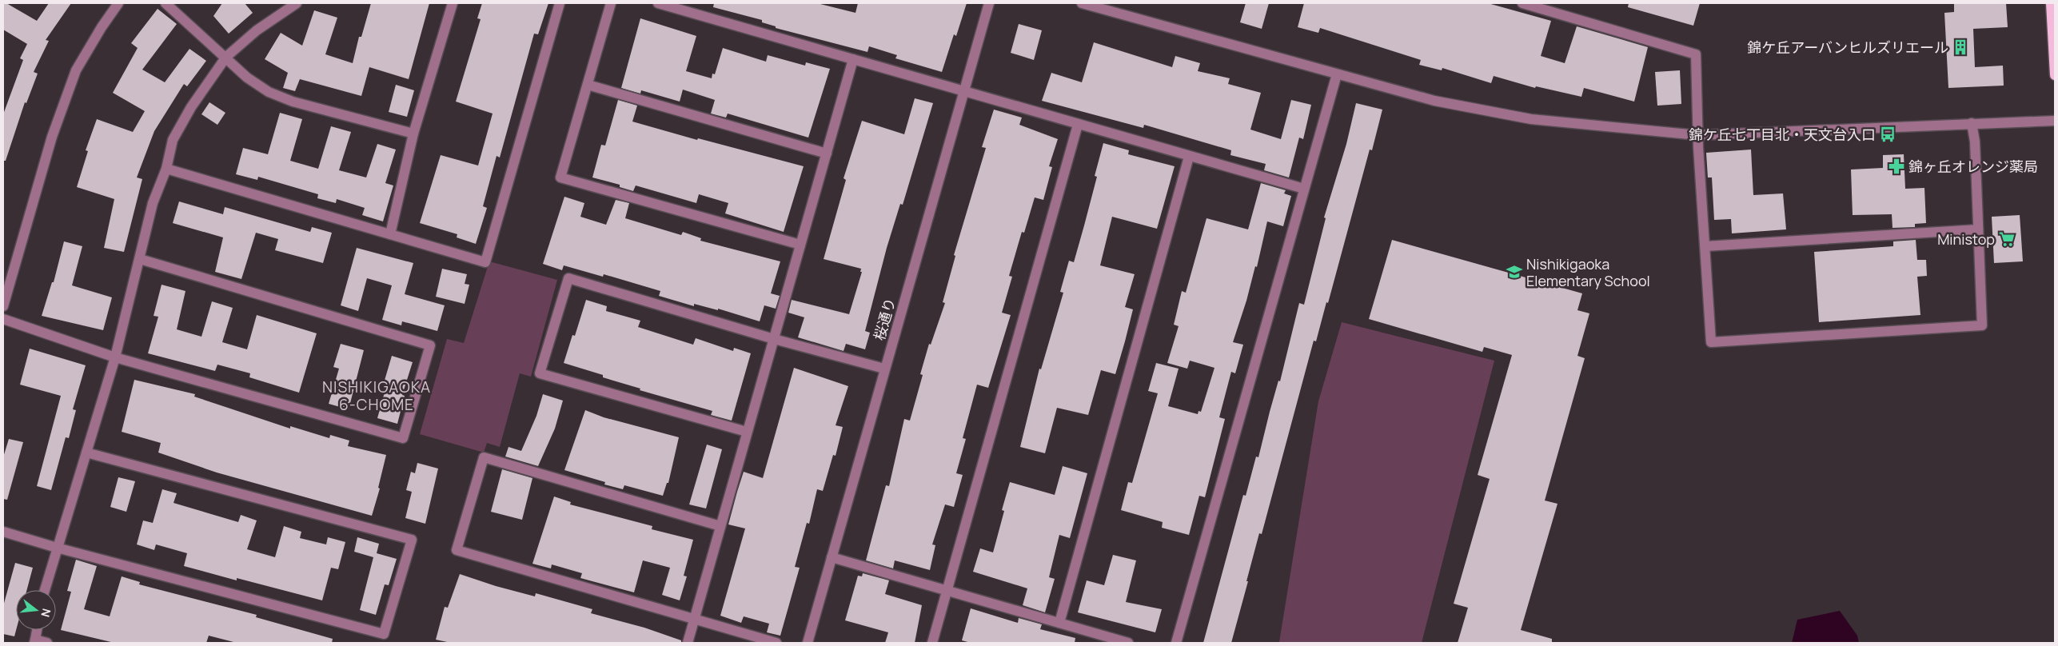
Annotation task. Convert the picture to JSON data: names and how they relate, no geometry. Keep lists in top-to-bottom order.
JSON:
{
  "streets": {
    "street": ["桜通り"]
  },
  "districts": ["NISHIKIGAOKA 6-CHOME"],
  "places": {
    "building": ["錦ケ丘アーバンヒルズリエール"],
    "bus stop": ["錦ケ丘七丁目北・天文台入口"],
    "pharmacy": ["錦ヶ丘オレンジ薬局"],
    "supermarket": ["Ministop"],
    "school or university": ["Nishikigaoka Elementary School"]
  },
  "north": "right"
}
